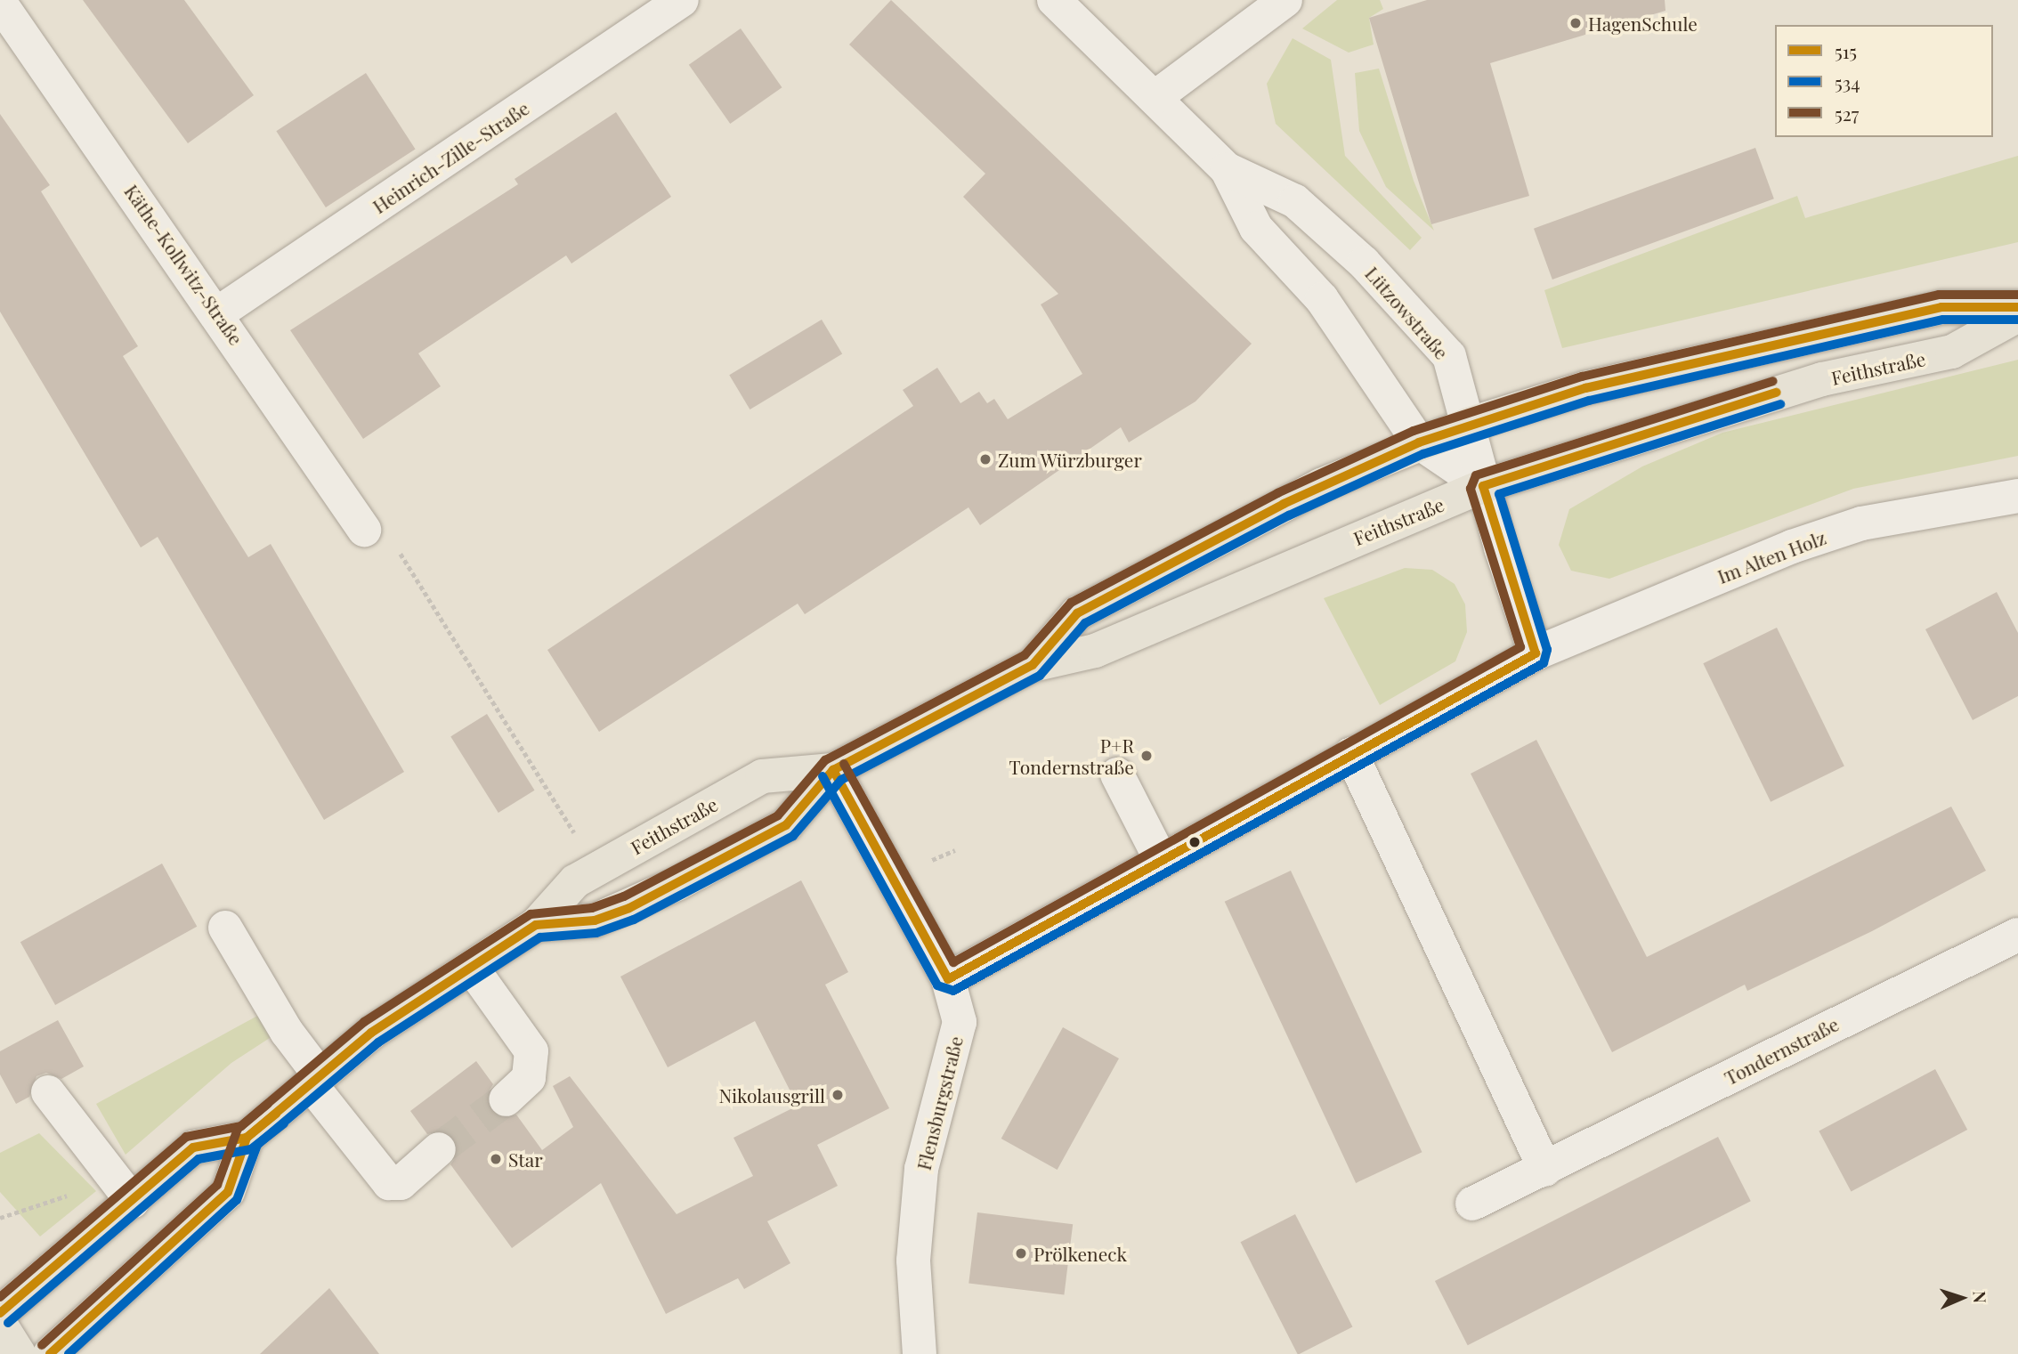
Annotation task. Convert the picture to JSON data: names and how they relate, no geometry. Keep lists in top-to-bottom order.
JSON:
{
  "streets": {
    "main road": ["Feithstraße"],
    "street": [
      "Heinrich-Zille-Straße",
      "Käthe-Kollwitz-Straße",
      "Lützowstraße",
      "Im Alten Holz",
      "Tondernstraße",
      "Flensburgstraße"
    ]
  },
  "crossings": [
    ["Heinrich-Zille-Straße", "Käthe-Kollwitz-Straße"],
    ["Lützowstraße", "Feithstraße"],
    ["Feithstraße", "Flensburgstraße"],
    ["Im Alten Holz", "Flensburgstraße"]
  ],
  "places": [
    "HagenSchule",
    "Zum Würzburger",
    "P+R Tondernstraße",
    "Nikolausgrill",
    "Star",
    "Prölkeneck"
  ],
  "lines": ["transit line 527", "transit line 515", "transit line 534"],
  "legend": ["515", "534", "527"],
  "north": "right"
}
